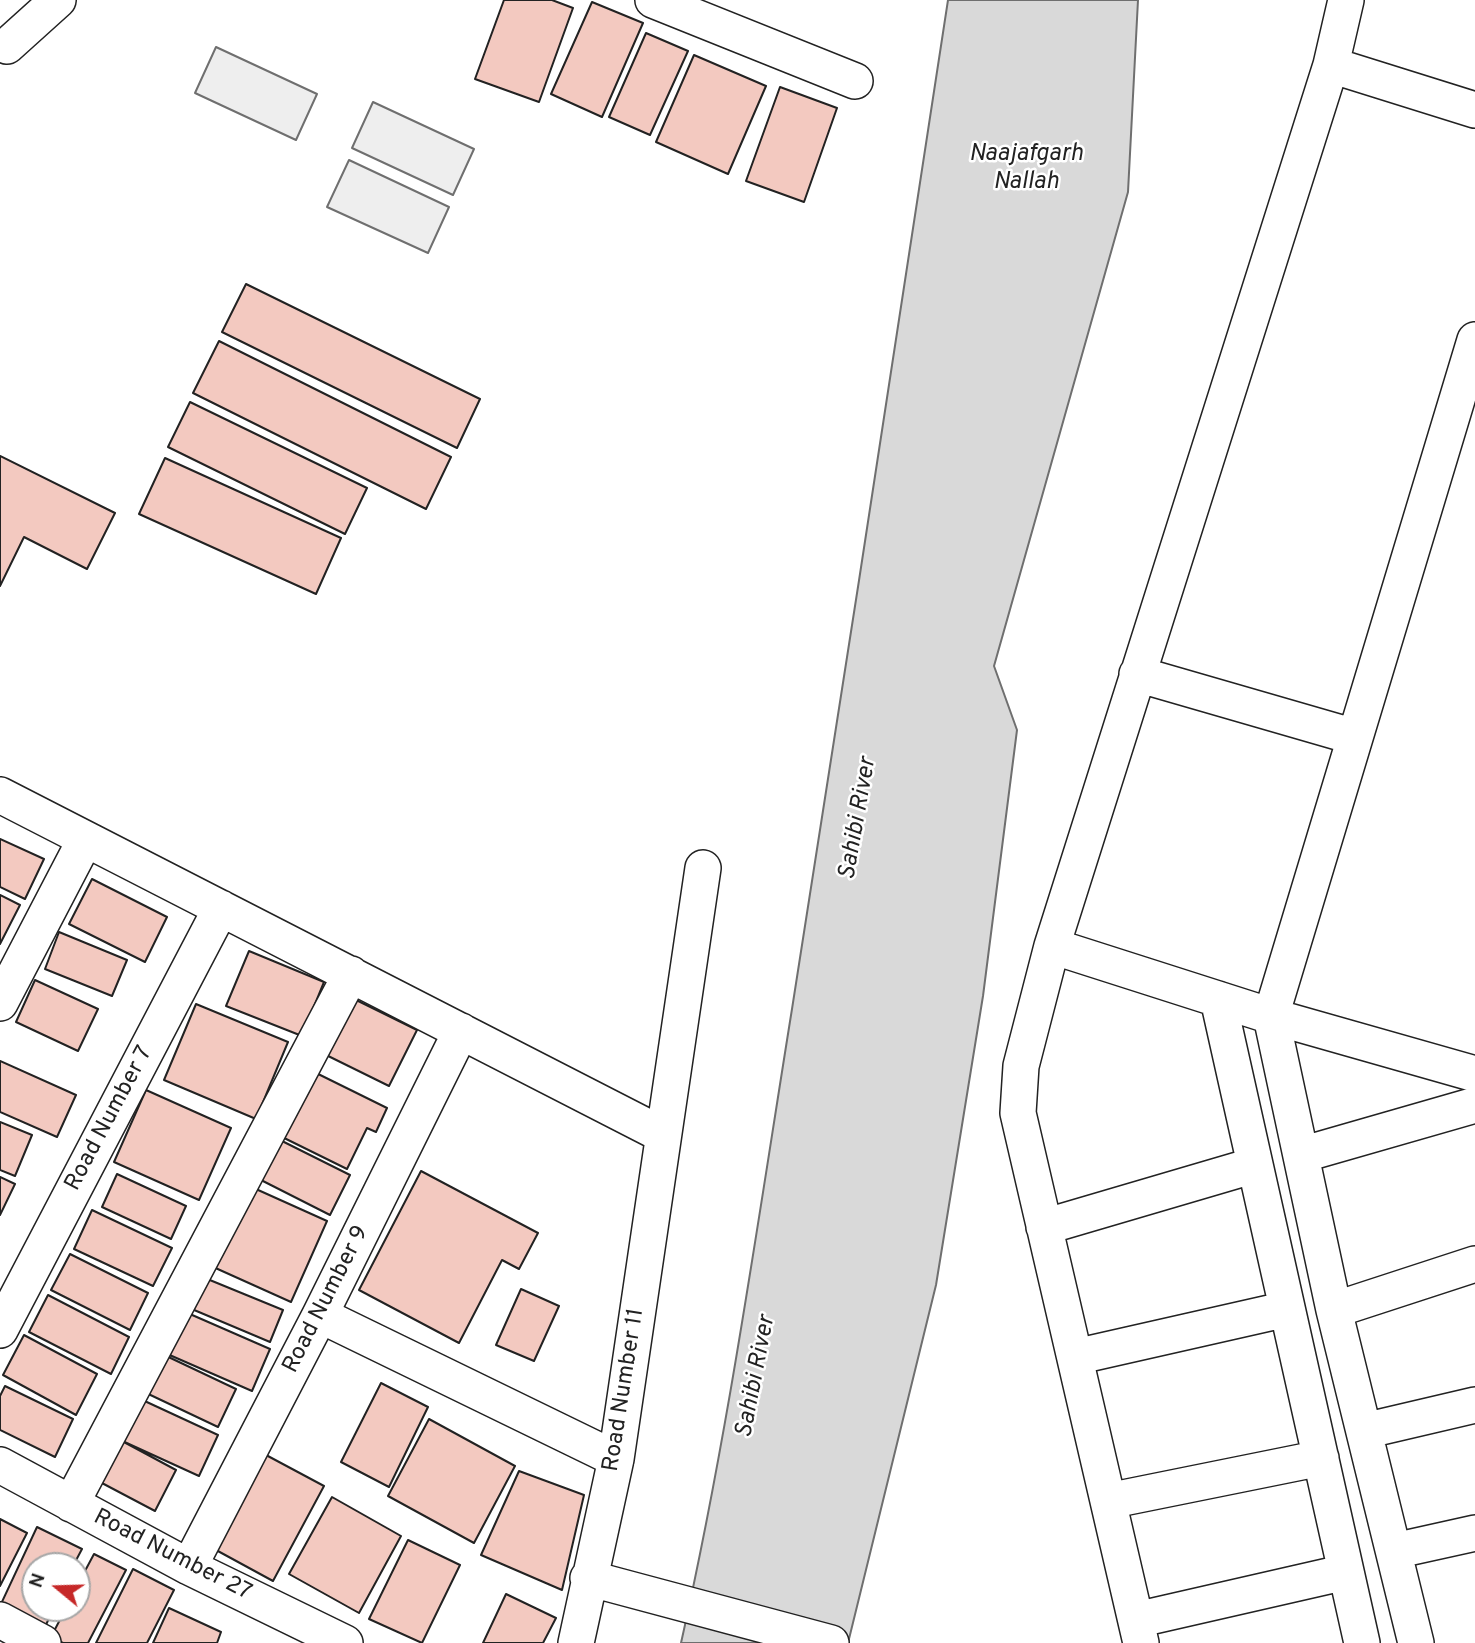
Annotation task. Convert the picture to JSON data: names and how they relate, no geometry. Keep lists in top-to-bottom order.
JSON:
{
  "streets": {
    "street": [
      "Road Number 7",
      "Road Number 9",
      "Road Number 11",
      "Road Number 27"
    ]
  },
  "crossings": [
    ["Road Number 9", "Road Number 27"]
  ],
  "water": ["Naajafgarh Nallah", "Sahibi River"],
  "north": "left"
}
